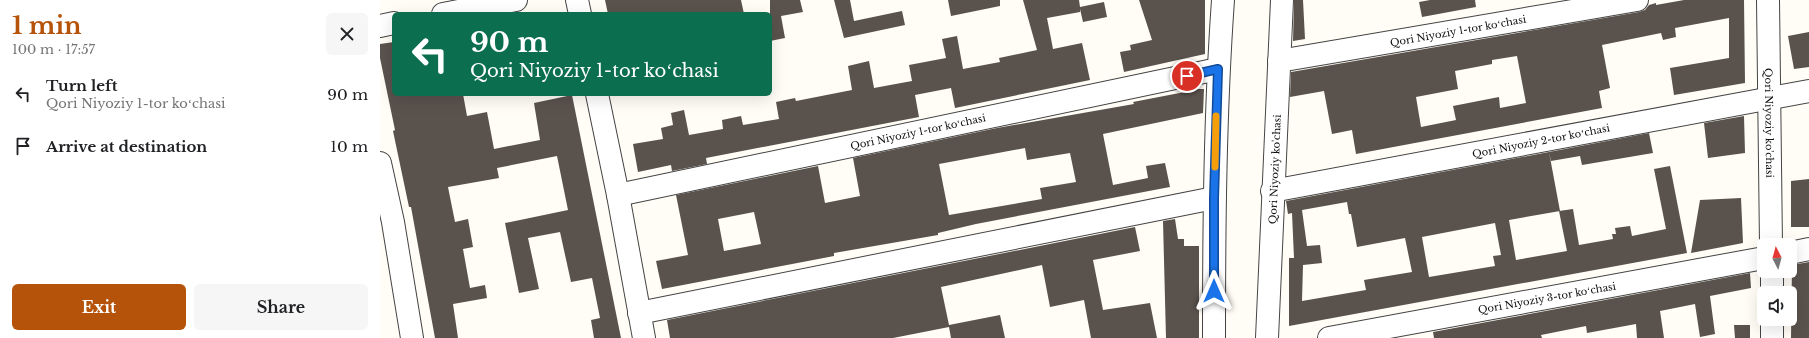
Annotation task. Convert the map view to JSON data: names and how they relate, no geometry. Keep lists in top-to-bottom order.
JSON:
{
  "streets": {
    "street": [
      "Qori Niyoziy 1-tor koʻchasi",
      "Qori Niyoziy ko'chasi",
      "Qori Niyoziy 2-tor koʻchasi",
      "Qori Niyoziy 3-tor koʻchasi"
    ]
  },
  "crossings": [
    ["Qori Niyoziy 1-tor koʻchasi", "Qori Niyoziy ko'chasi"],
    ["Qori Niyoziy ko'chasi", "Qori Niyoziy 2-tor koʻchasi"]
  ],
  "north": "top",
  "page": {
    "heading": ["1 min", "100 m · 17:57"],
    "turn": ["90 m", "Qori Niyoziy 1-tor koʻchasi"],
    "list": [
      {
        "name": "Turn left",
        "note": "Qori Niyoziy 1-tor koʻchasi",
        "value": "90 m"
      },
      {
        "name": "Arrive at destination",
        "value": "10 m"
      }
    ],
    "buttons": ["Exit", "Share"]
  }
}
